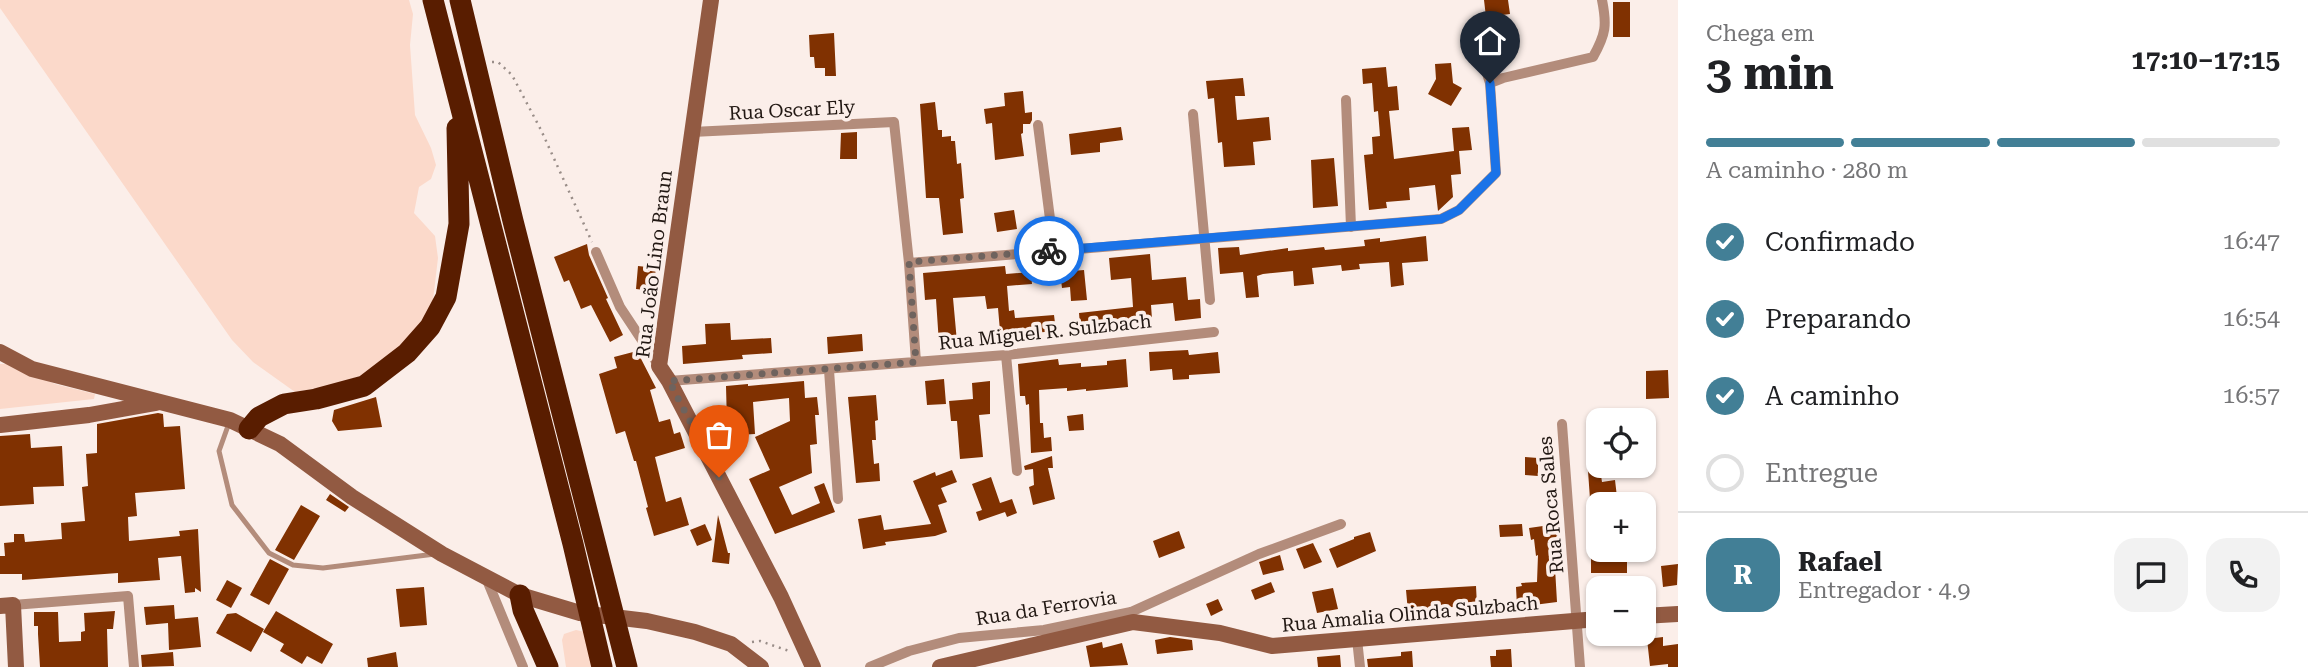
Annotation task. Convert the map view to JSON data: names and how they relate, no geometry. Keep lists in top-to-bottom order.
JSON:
{
  "streets": {
    "street": [
      "Rua Oscar Ely",
      "Rua João Lino Braun",
      "Rua Miguel R. Sulzbach",
      "Rua Roca Sales",
      "Rua da Ferrovia",
      "Rua Amalia Olinda Sulzbach"
    ]
  },
  "crossings": [
    ["Rua Oscar Ely", "Rua João Lino Braun"],
    ["Rua João Lino Braun", "Rua Miguel R. Sulzbach"],
    ["Rua Roca Sales", "Rua Amalia Olinda Sulzbach"],
    ["Rua da Ferrovia", "Rua Amalia Olinda Sulzbach"]
  ],
  "page": {
    "heading": ["3 min", "Chega em", "17:10–17:15"],
    "panel": ["Rafael", "Entregador · 4.9"],
    "bar": "A caminho · 280 m",
    "list": [
      ["Confirmado", "16:47"],
      ["Preparando", "16:54"],
      ["A caminho", "16:57"],
      "Entregue"
    ],
    "map_buttons": ["+", "−"],
    "round": "R"
  }
}
